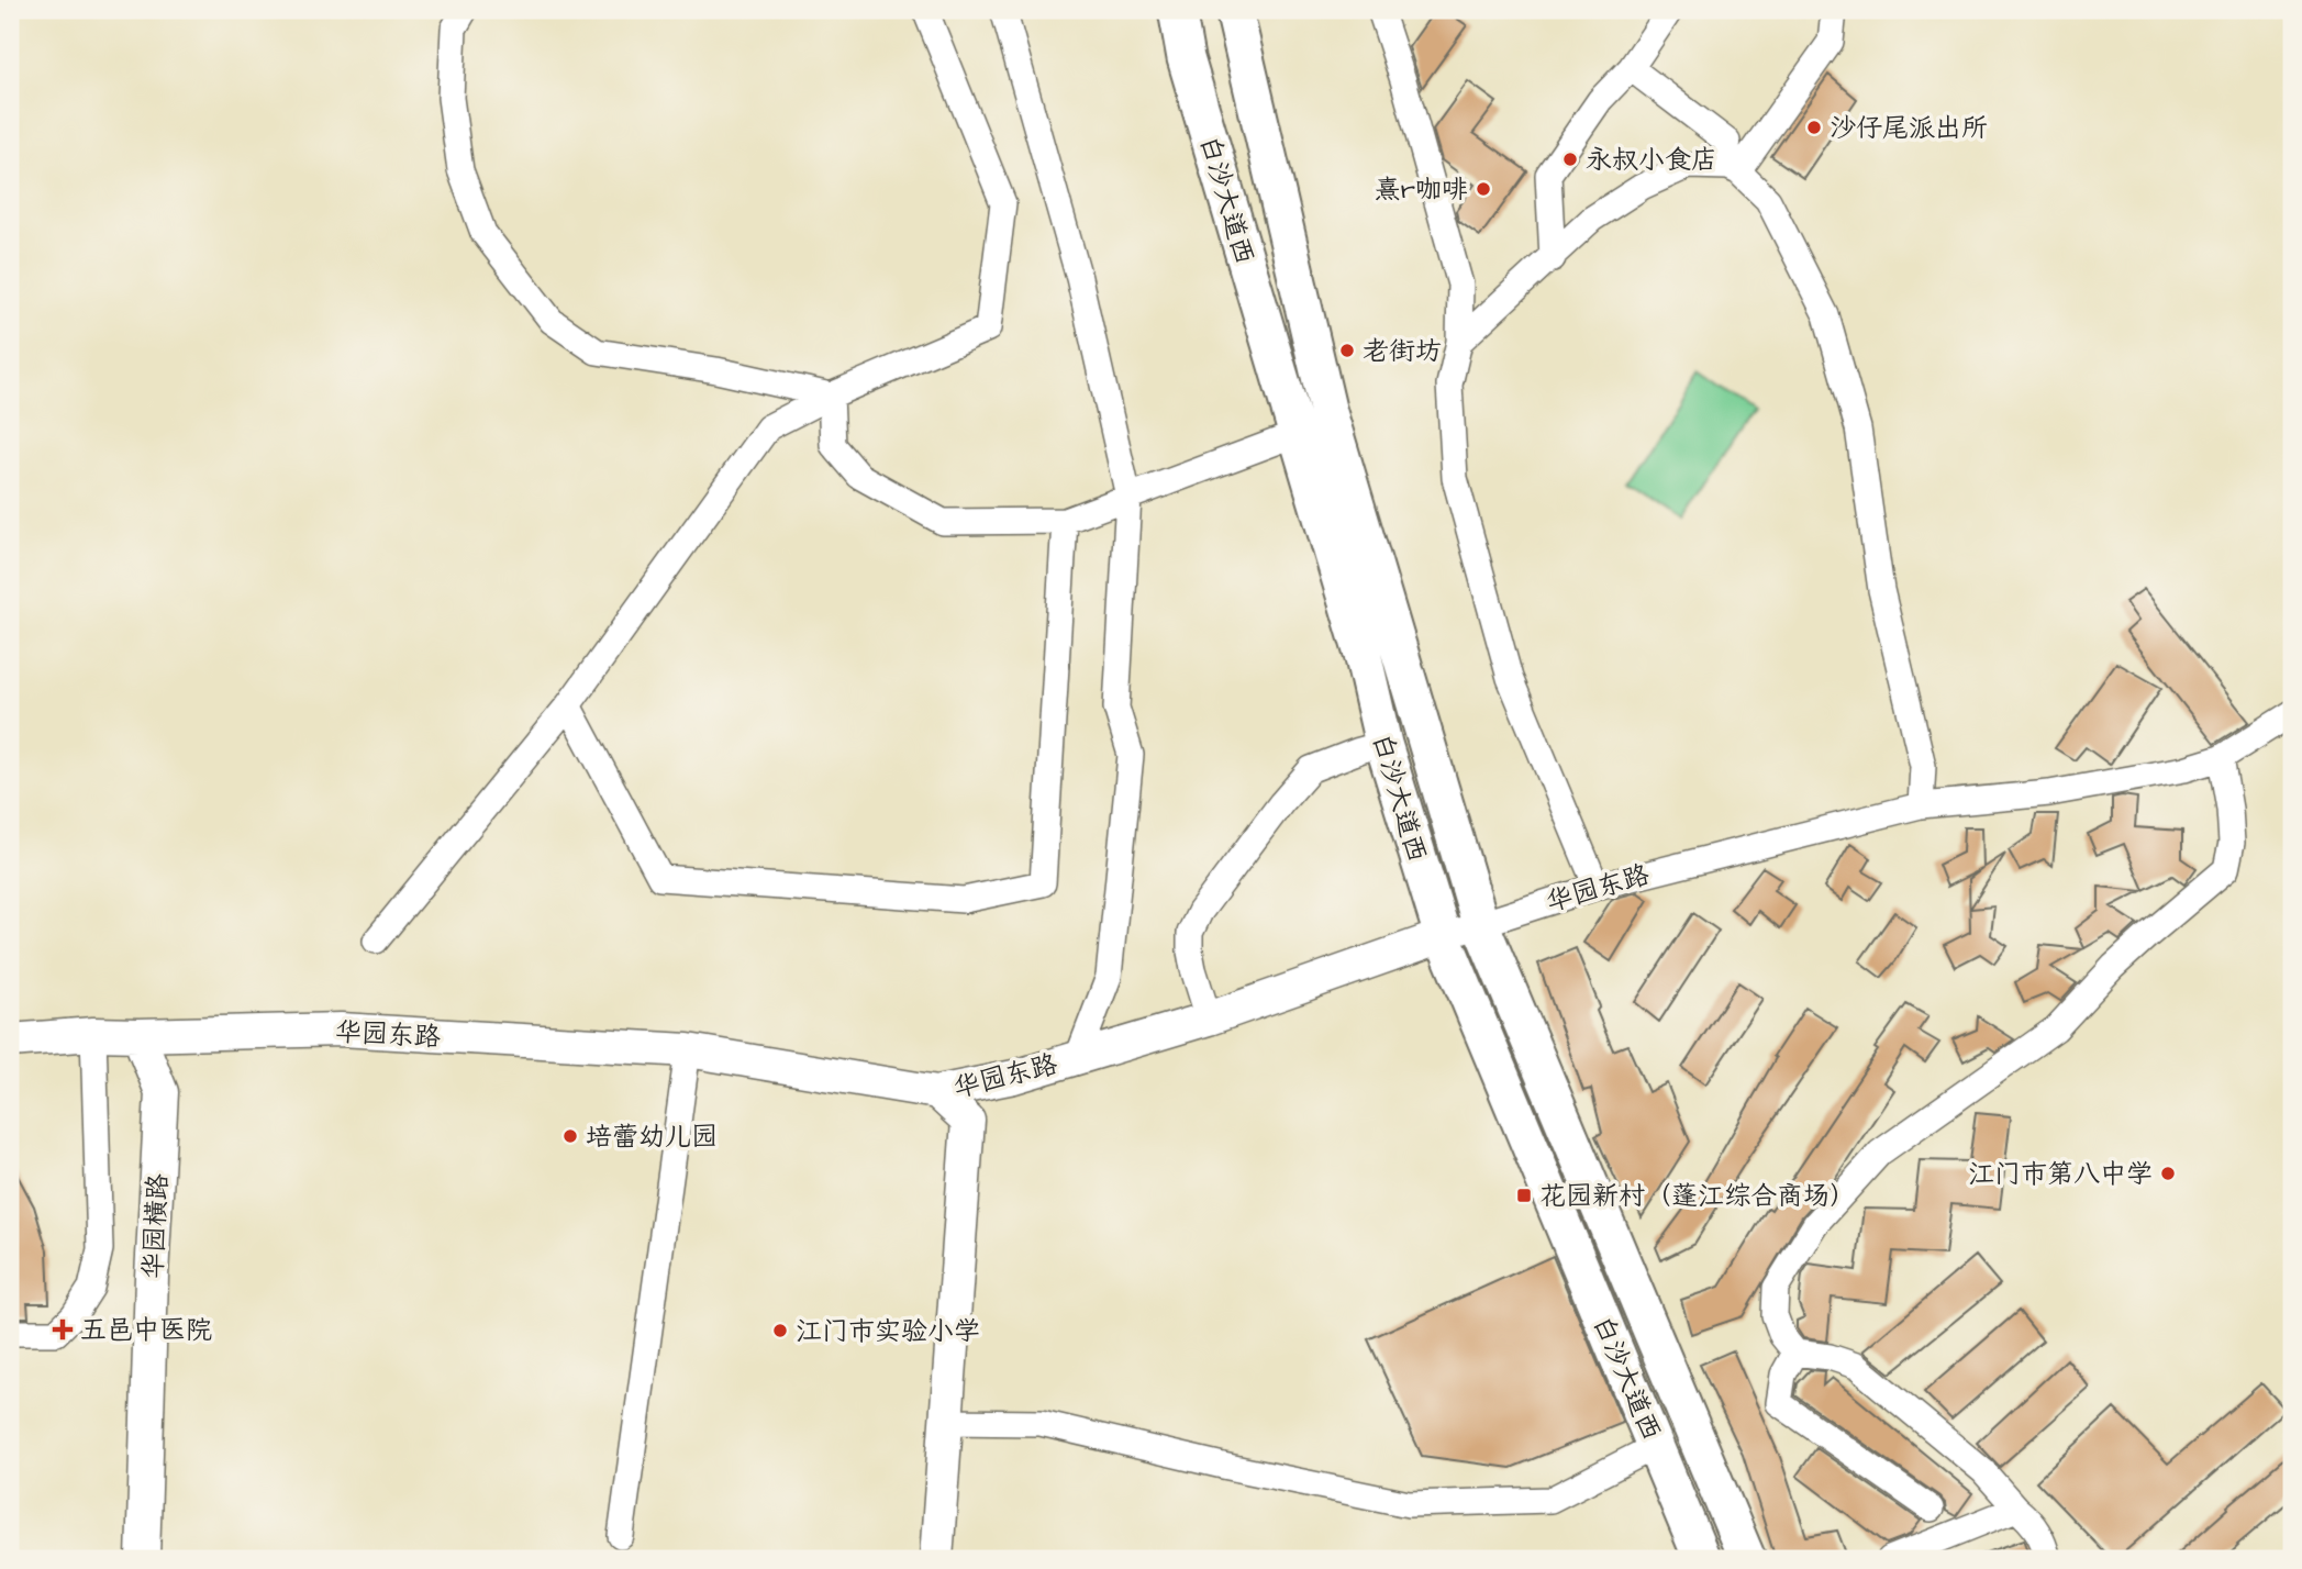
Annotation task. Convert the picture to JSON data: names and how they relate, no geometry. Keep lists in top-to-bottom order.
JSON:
{
  "streets": {
    "main road": ["白沙大道西"],
    "street": ["华园东路", "华园横路"]
  },
  "crossings": [
    ["白沙大道西", "华园东路"],
    ["华园东路", "华园横路"]
  ],
  "places": {
    "other": [
      "沙仔尾派出所",
      "永叔小食店",
      "熹r咖啡",
      "老街坊",
      "培蕾幼儿园",
      "江门市第八中学",
      "江门市实验小学"
    ],
    "transit": ["花园新村（蓬江综合商场）"],
    "health": ["五邑中医院"]
  }
}
